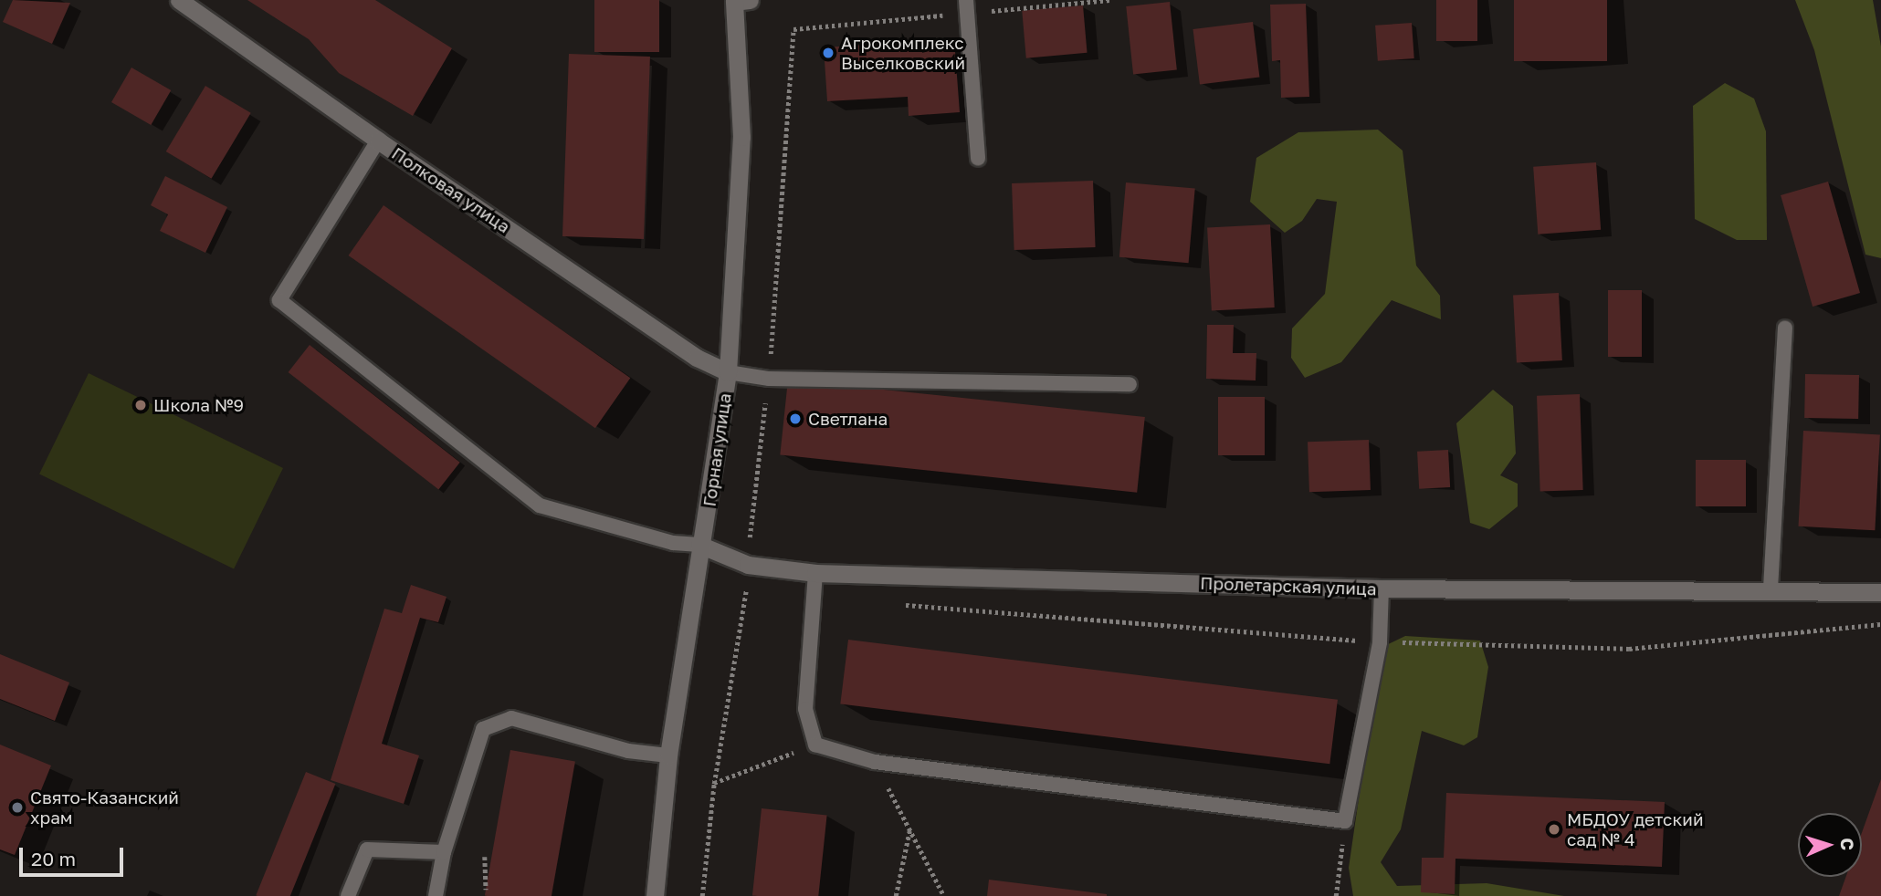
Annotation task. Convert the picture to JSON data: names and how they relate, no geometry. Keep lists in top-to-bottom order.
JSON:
{
  "streets": {
    "street": ["Полковая улица", "Горная улица", "Пролетарская улица"]
  },
  "crossings": [
    ["Полковая улица", "Горная улица"],
    ["Горная улица", "Пролетарская улица"]
  ],
  "places": [
    "Агрокомплекс Выселковский",
    "Школа №9",
    "Светлана",
    "Свято-Казанский храм",
    "МБДОУ детский сад № 4"
  ],
  "scale_bar": "20 m",
  "north": "right"
}
